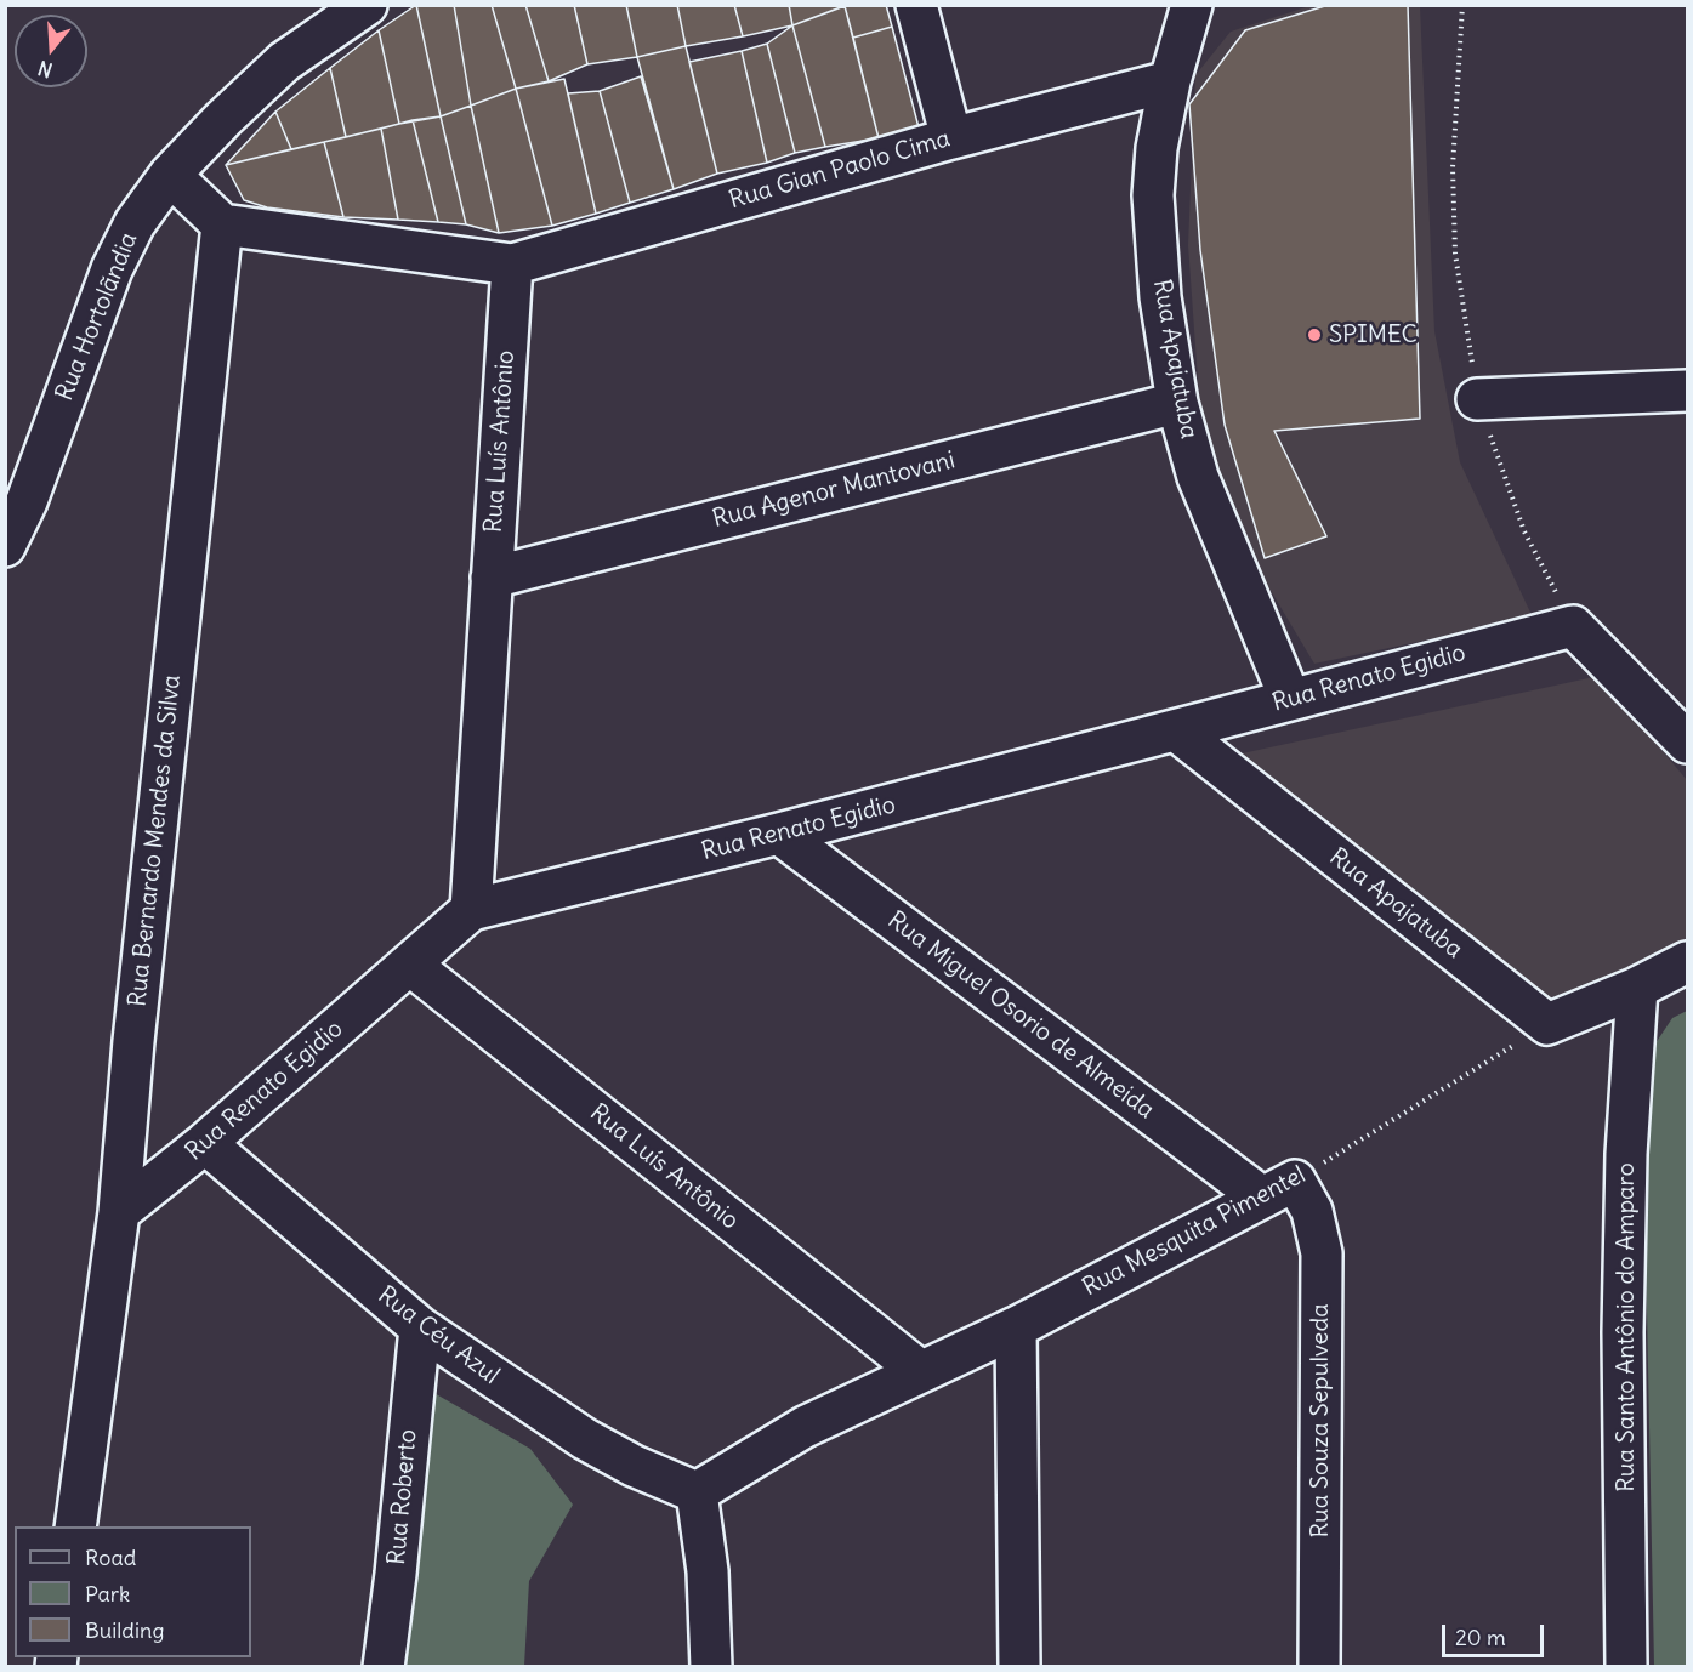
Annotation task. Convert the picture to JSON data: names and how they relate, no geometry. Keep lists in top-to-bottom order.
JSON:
{
  "streets": {
    "street": [
      "Rua Gian Paolo Cima",
      "Rua Hortolãndia",
      "Rua Apajatuba",
      "Rua Luís Antônio",
      "Rua Agenor Mantovani",
      "Rua Renato Egidio",
      "Rua Bernardo Mendes da Silva",
      "Rua Miguel Osorio de Almeida",
      "Rua Mesquita Pimentel",
      "Rua Santo Antônio do Amparo",
      "Rua Céu Azul",
      "Rua Souza Sepulveda",
      "Rua Roberto"
    ]
  },
  "crossings": [
    ["Rua Gian Paolo Cima", "Rua Apajatuba"],
    ["Rua Gian Paolo Cima", "Rua Luís Antônio"],
    ["Rua Apajatuba", "Rua Agenor Mantovani"],
    ["Rua Apajatuba", "Rua Renato Egidio"],
    ["Rua Apajatuba", "Rua Mesquita Pimentel"],
    ["Rua Luís Antônio", "Rua Agenor Mantovani"],
    ["Rua Luís Antônio", "Rua Renato Egidio"],
    ["Rua Luís Antônio", "Rua Mesquita Pimentel"],
    ["Rua Renato Egidio", "Rua Bernardo Mendes da Silva"],
    ["Rua Renato Egidio", "Rua Miguel Osorio de Almeida"],
    ["Rua Renato Egidio", "Rua Céu Azul"],
    ["Rua Miguel Osorio de Almeida", "Rua Mesquita Pimentel"],
    ["Rua Miguel Osorio de Almeida", "Rua Souza Sepulveda"],
    ["Rua Mesquita Pimentel", "Rua Céu Azul"],
    ["Rua Mesquita Pimentel", "Rua Souza Sepulveda"],
    ["Rua Céu Azul", "Rua Roberto"]
  ],
  "places": ["SPIMEC"],
  "legend": ["Road", "Park", "Building"],
  "scale_bar": "20 m",
  "north": "bottom"
}
